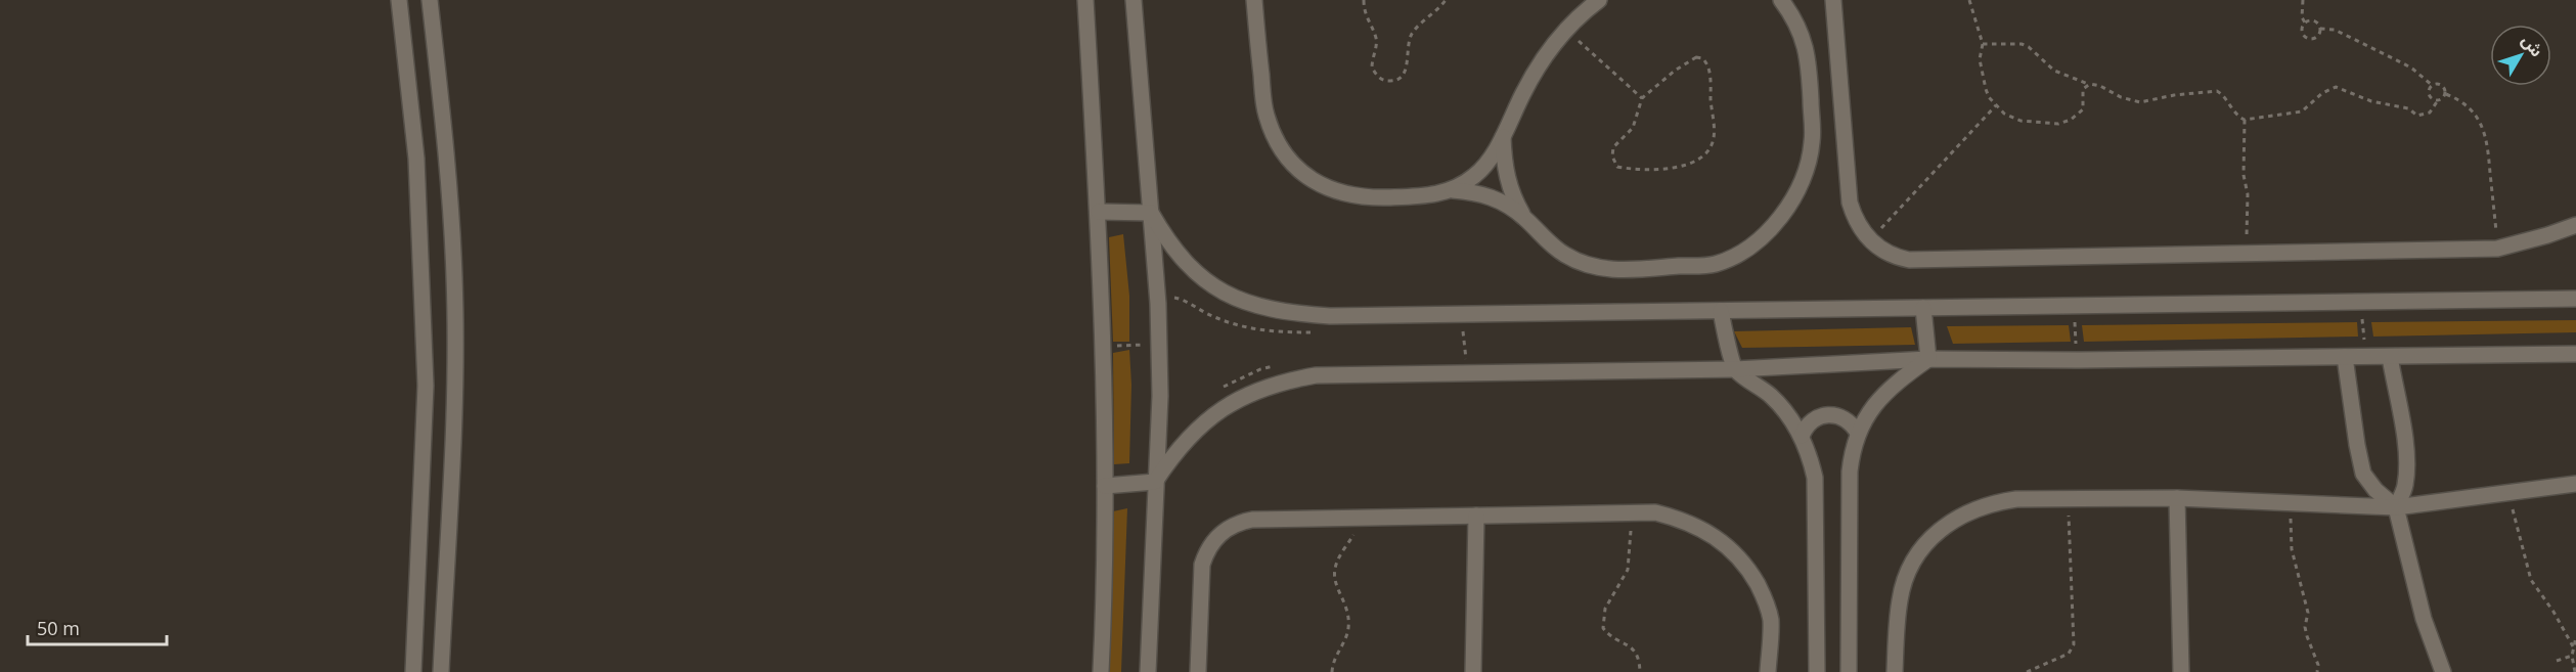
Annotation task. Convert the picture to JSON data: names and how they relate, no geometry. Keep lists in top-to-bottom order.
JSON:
{
  "scale_bar": "50 m",
  "north": "top right"
}
